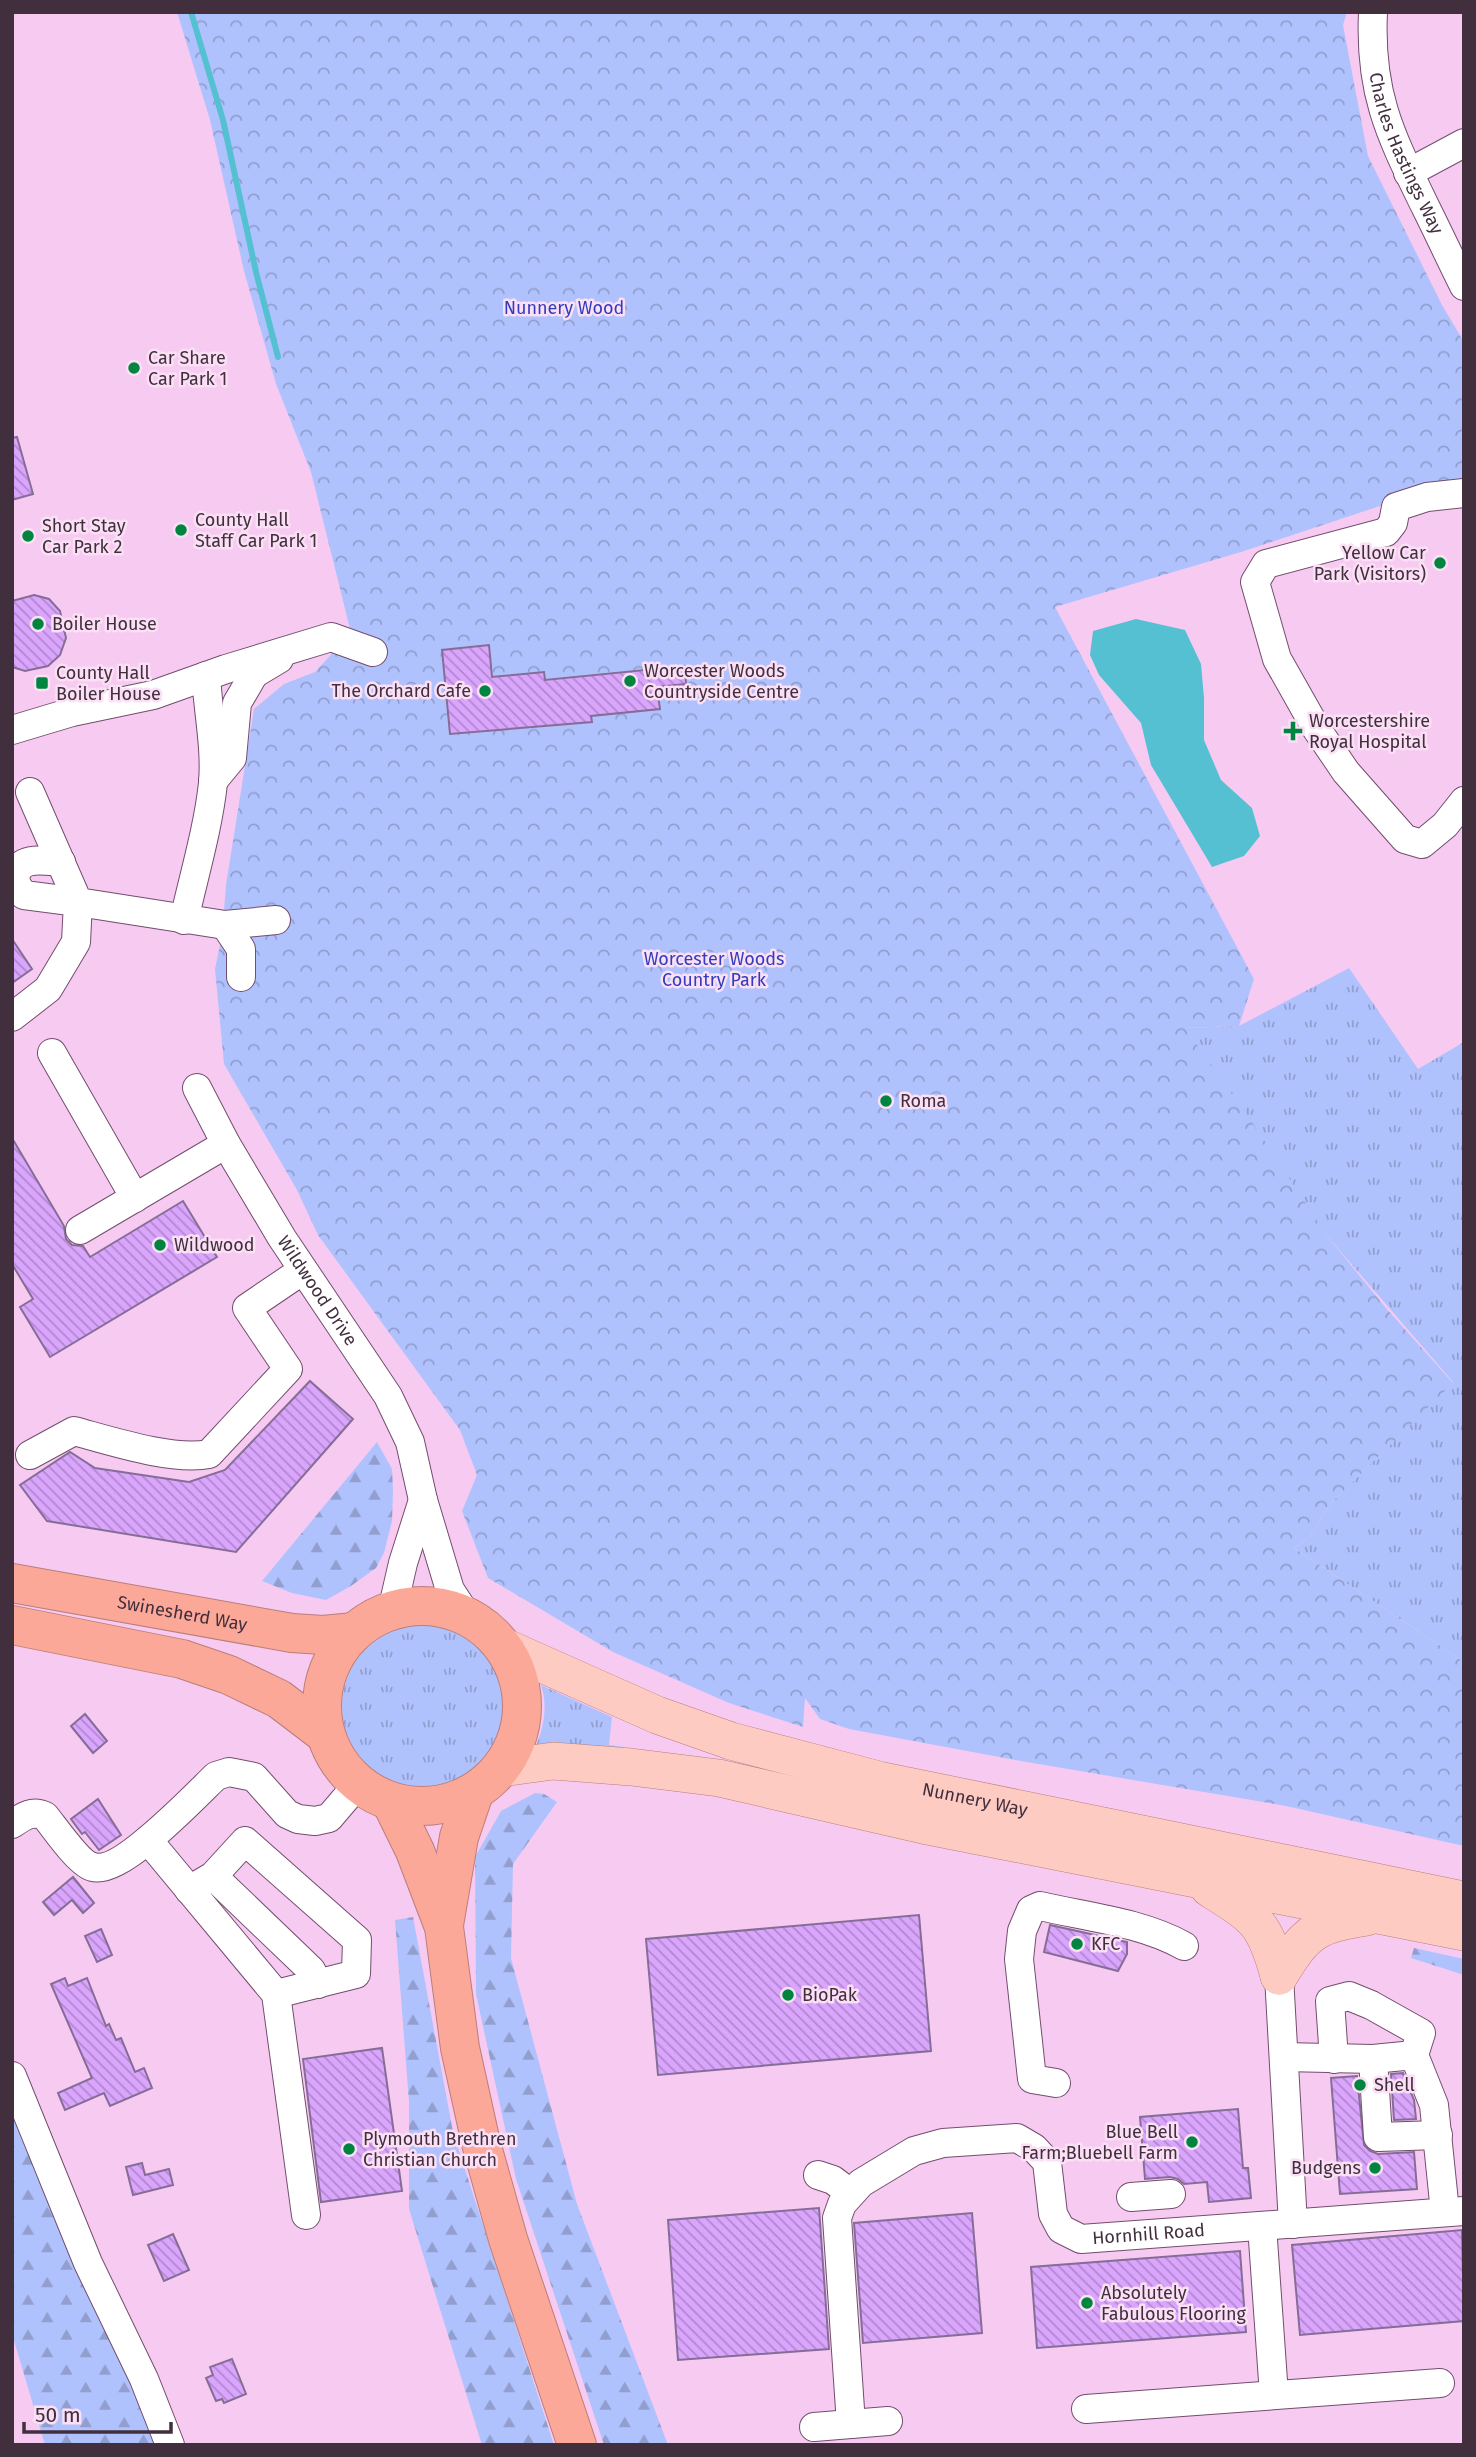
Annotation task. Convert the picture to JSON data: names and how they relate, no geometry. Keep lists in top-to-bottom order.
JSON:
{
  "streets": {
    "highway": ["Swinesherd Way"],
    "main road": ["Nunnery Way"],
    "street": ["Charles Hastings Way", "Wildwood Drive", "Hornhill Road"]
  },
  "crossings": [
    ["Wildwood Drive", "Swinesherd Way"],
    ["Wildwood Drive", "Nunnery Way"],
    ["Swinesherd Way", "Nunnery Way"]
  ],
  "parks": ["Nunnery Wood", "Worcester Woods Country Park"],
  "places": {
    "other": [
      "Car Share Car Park 1",
      "County Hall Staff Car Park 1",
      "Short Stay Car Park 2",
      "Yellow Car Park (Visitors)",
      "Boiler House",
      "Worcester Woods Countryside Centre",
      "The Orchard Cafe",
      "Roma",
      "Wildwood",
      "KFC",
      "BioPak",
      "Shell",
      "Blue Bell Farm;Bluebell Farm",
      "Plymouth Brethren Christian Church",
      "Budgens",
      "Absolutely Fabulous Flooring"
    ],
    "transit": ["County Hall Boiler House"],
    "health": ["Worcestershire Royal Hospital"]
  },
  "scale_bar": "50 m"
}
